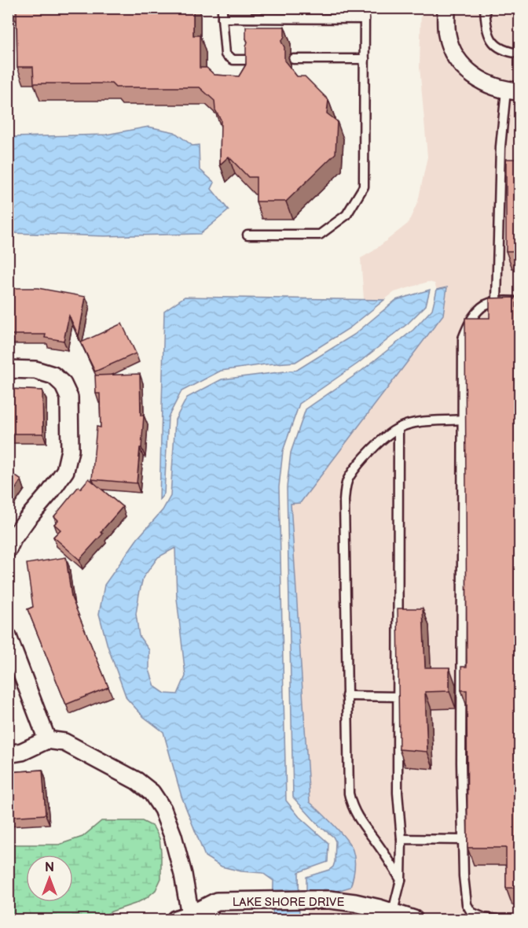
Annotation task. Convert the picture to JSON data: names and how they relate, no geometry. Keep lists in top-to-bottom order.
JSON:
{
  "streets": {
    "street": ["LAKE SHORE DRIVE"]
  },
  "north": "top"
}
